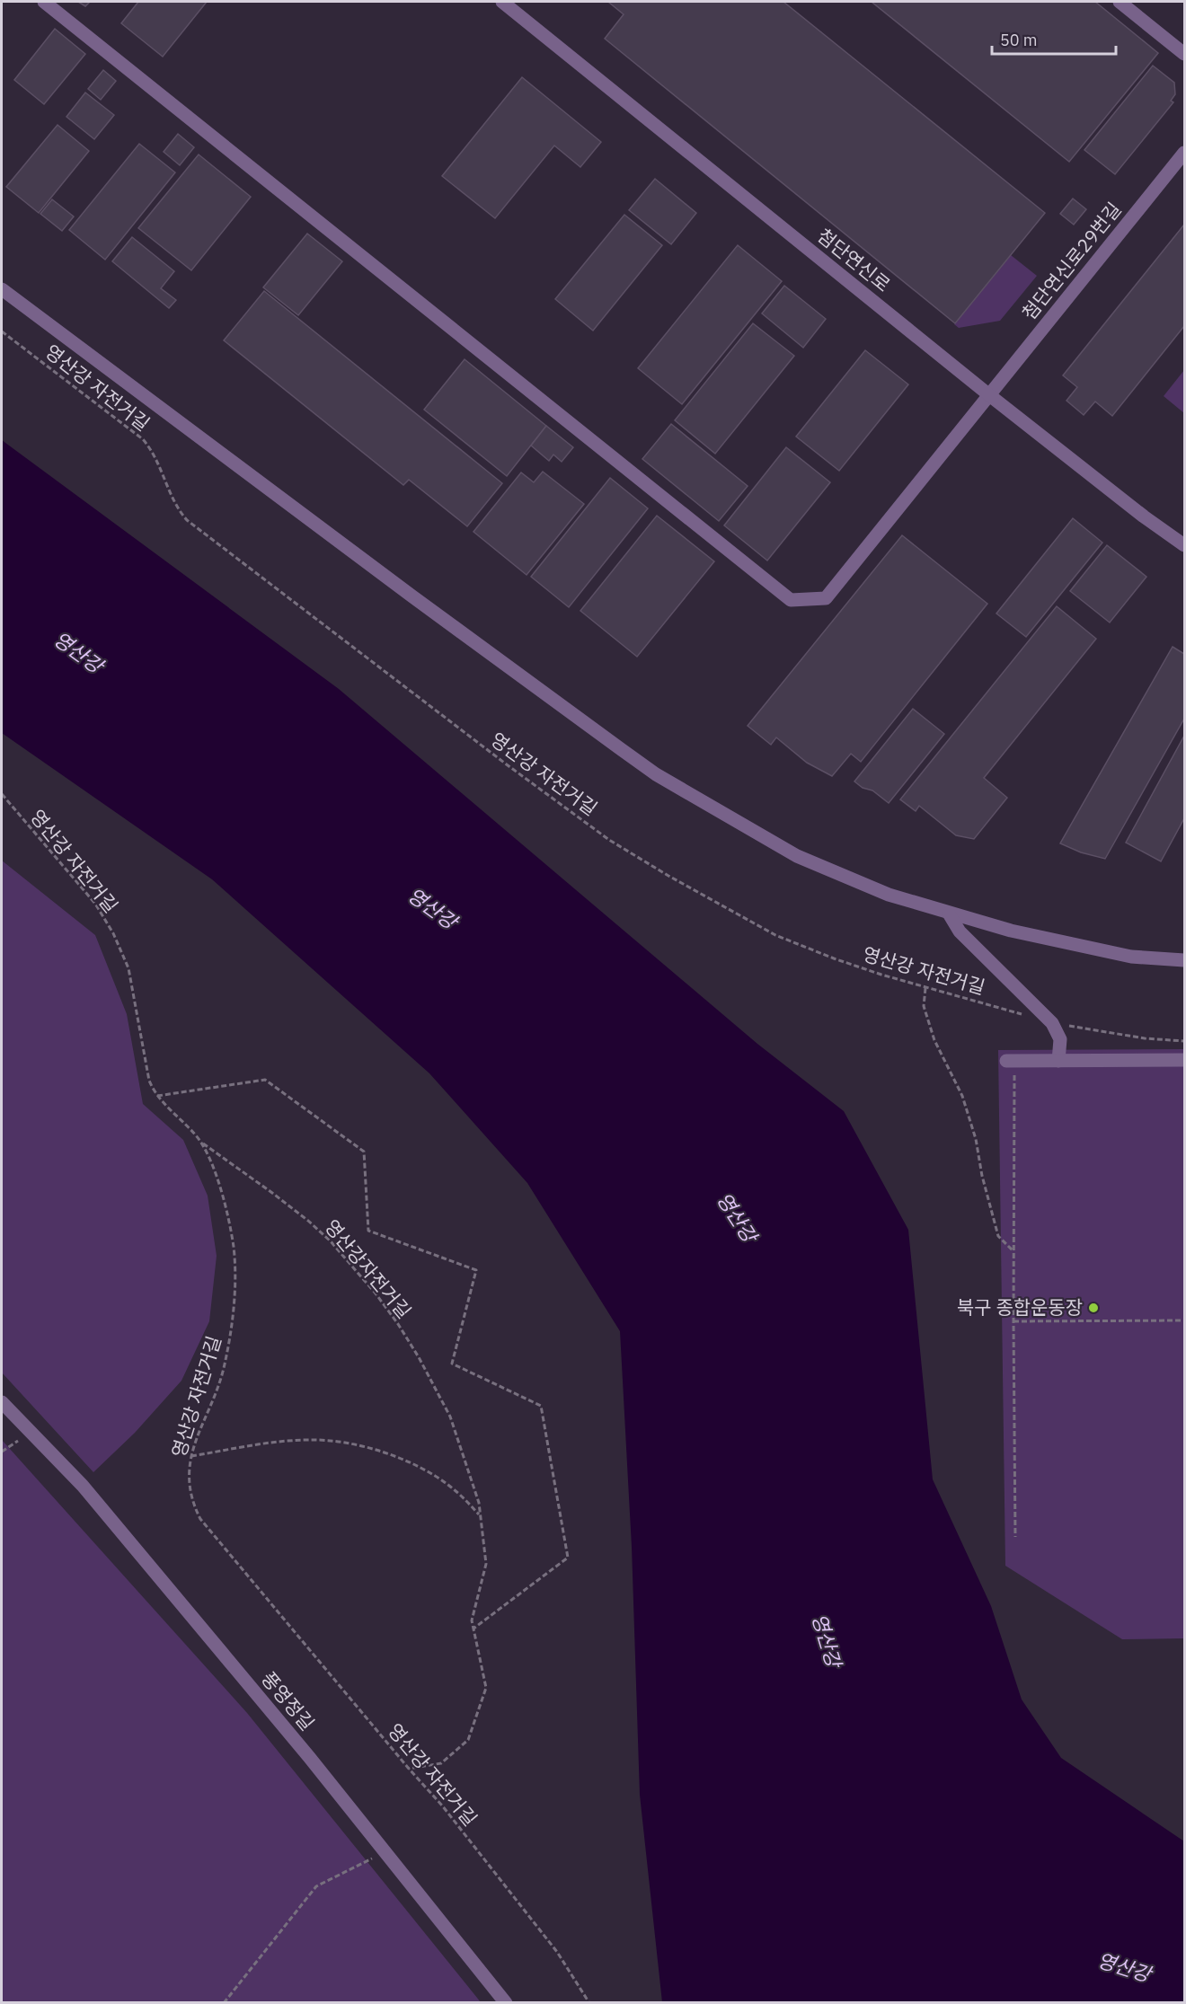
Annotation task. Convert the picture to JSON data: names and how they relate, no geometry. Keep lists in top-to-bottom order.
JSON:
{
  "streets": {
    "street": ["첨단연신로", "첨단연신로29번길", "풍영정길"],
    "path": ["영산강 자전거길", "영산강자전거길"]
  },
  "crossings": [
    ["첨단연신로", "첨단연신로29번길"],
    ["영산강 자전거길", "영산강자전거길"]
  ],
  "water": ["영산강"],
  "places": ["북구 종합운동장"],
  "scale_bar": "50 m"
}
